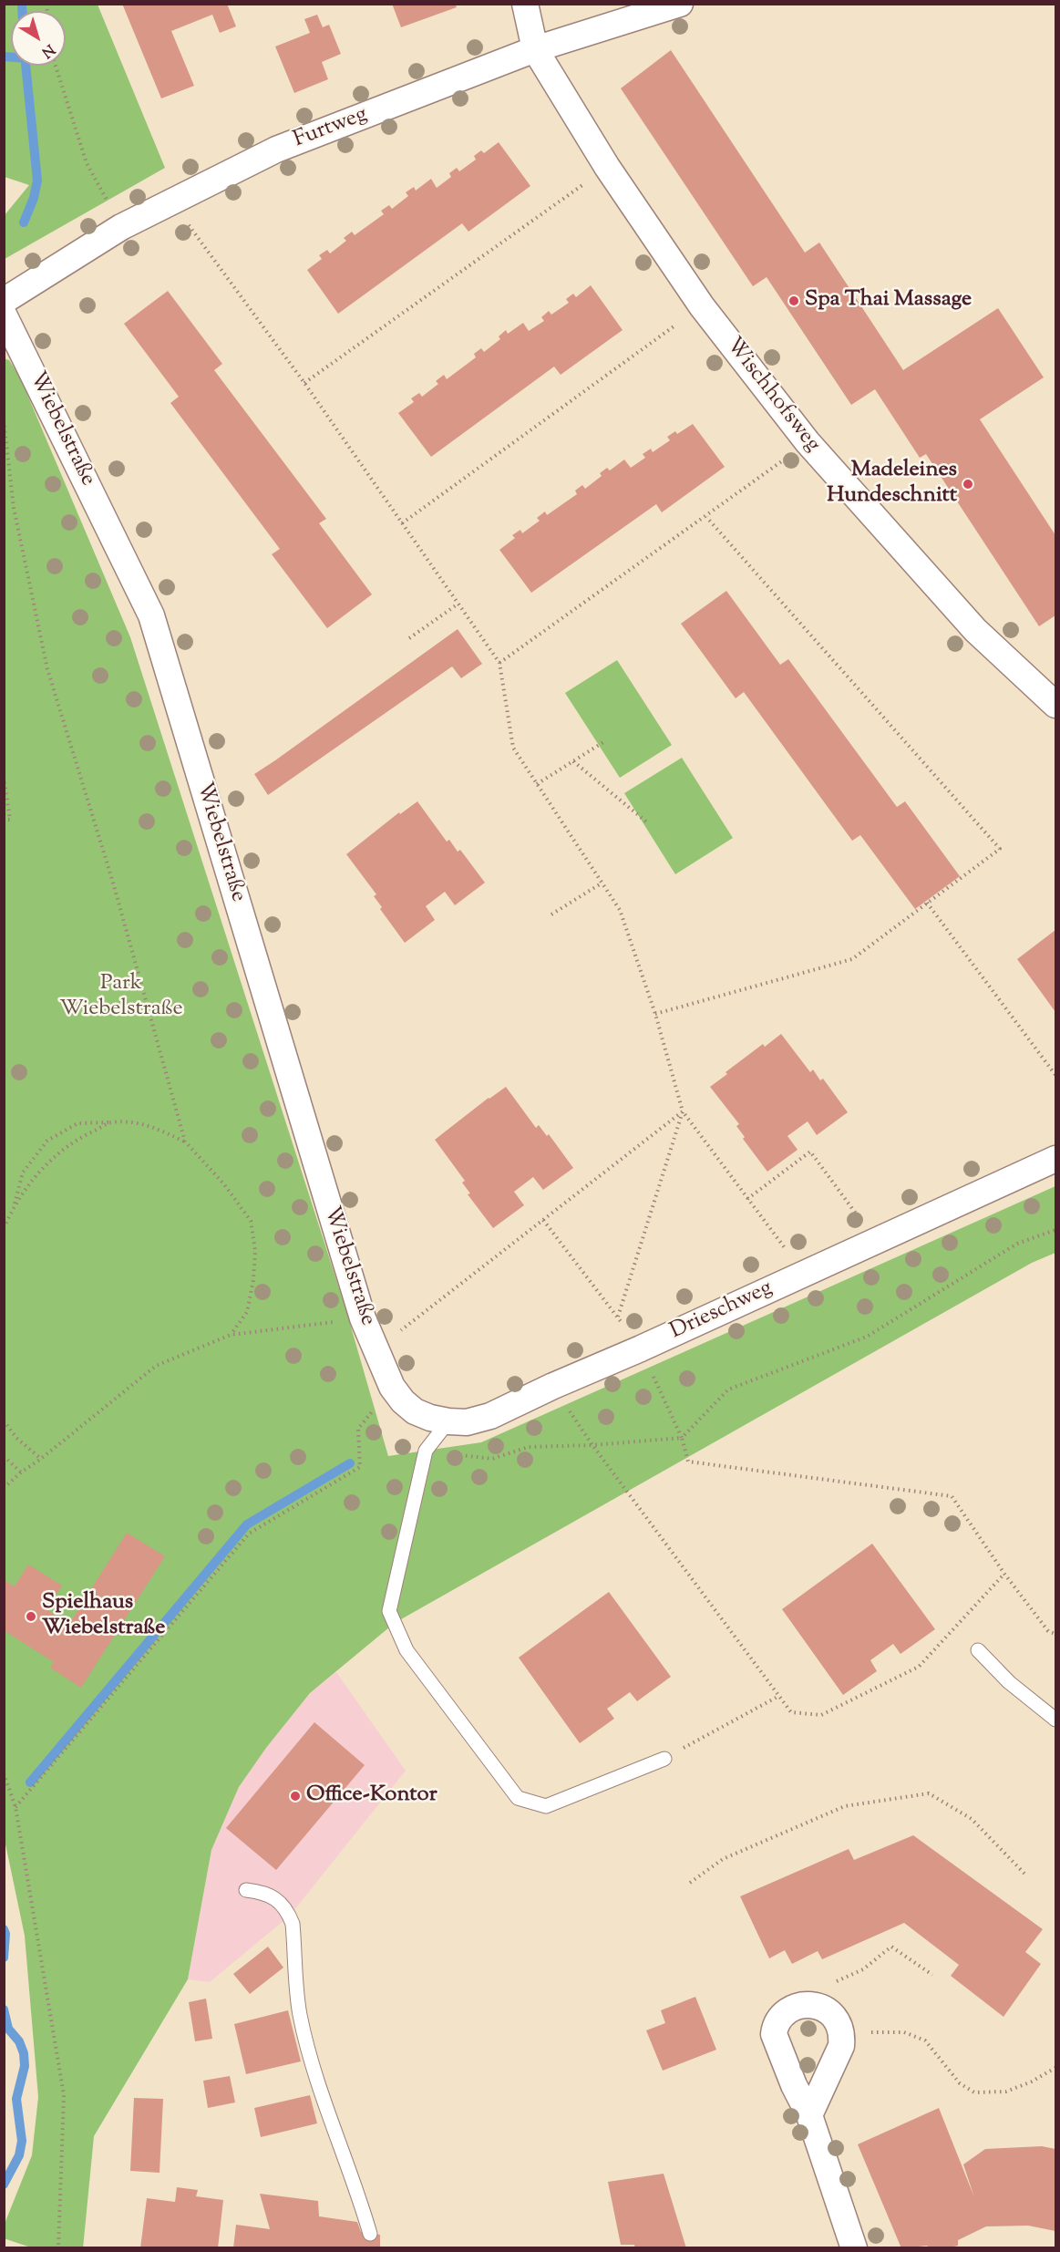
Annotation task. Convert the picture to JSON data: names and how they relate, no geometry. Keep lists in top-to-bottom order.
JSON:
{
  "streets": {
    "street": [
      "Furtweg",
      "Wischhofsweg",
      "Wiebelstraße",
      "Drieschweg"
    ]
  },
  "crossings": [
    ["Furtweg", "Wischhofsweg"],
    ["Wiebelstraße", "Drieschweg"]
  ],
  "parks": ["Park Wiebelstraße"],
  "places": [
    "Spa Thai Massage",
    "Madeleines Hundeschnitt",
    "Spielhaus Wiebelstraße",
    "Office-Kontor"
  ],
  "north": "bottom right"
}
